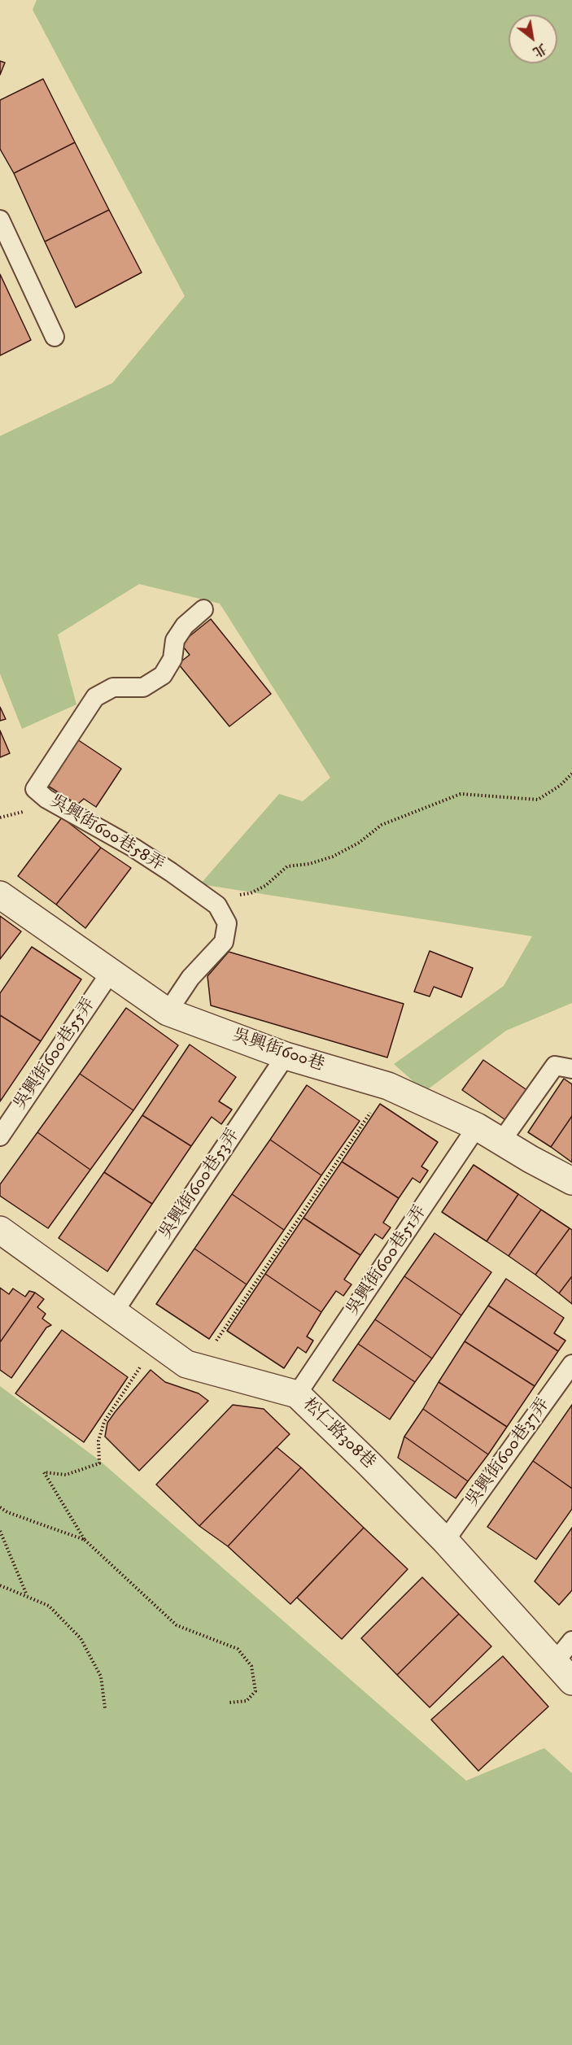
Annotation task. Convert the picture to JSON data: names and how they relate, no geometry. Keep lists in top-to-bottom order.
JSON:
{
  "streets": {
    "street": ["吳興街600巷", "松仁路308巷"],
    "lane": [
      "吳興街600巷58弄",
      "吳興街600巷55弄",
      "吳興街600巷53弄",
      "吳興街600巷51弄",
      "吳興街600巷37弄"
    ]
  },
  "crossings": [
    ["吳興街600巷", "吳興街600巷55弄"],
    ["吳興街600巷", "吳興街600巷53弄"],
    ["吳興街600巷", "吳興街600巷51弄"],
    ["吳興街600巷53弄", "松仁路308巷"],
    ["吳興街600巷51弄", "松仁路308巷"],
    ["松仁路308巷", "吳興街600巷37弄"]
  ],
  "north": "bottom right"
}
